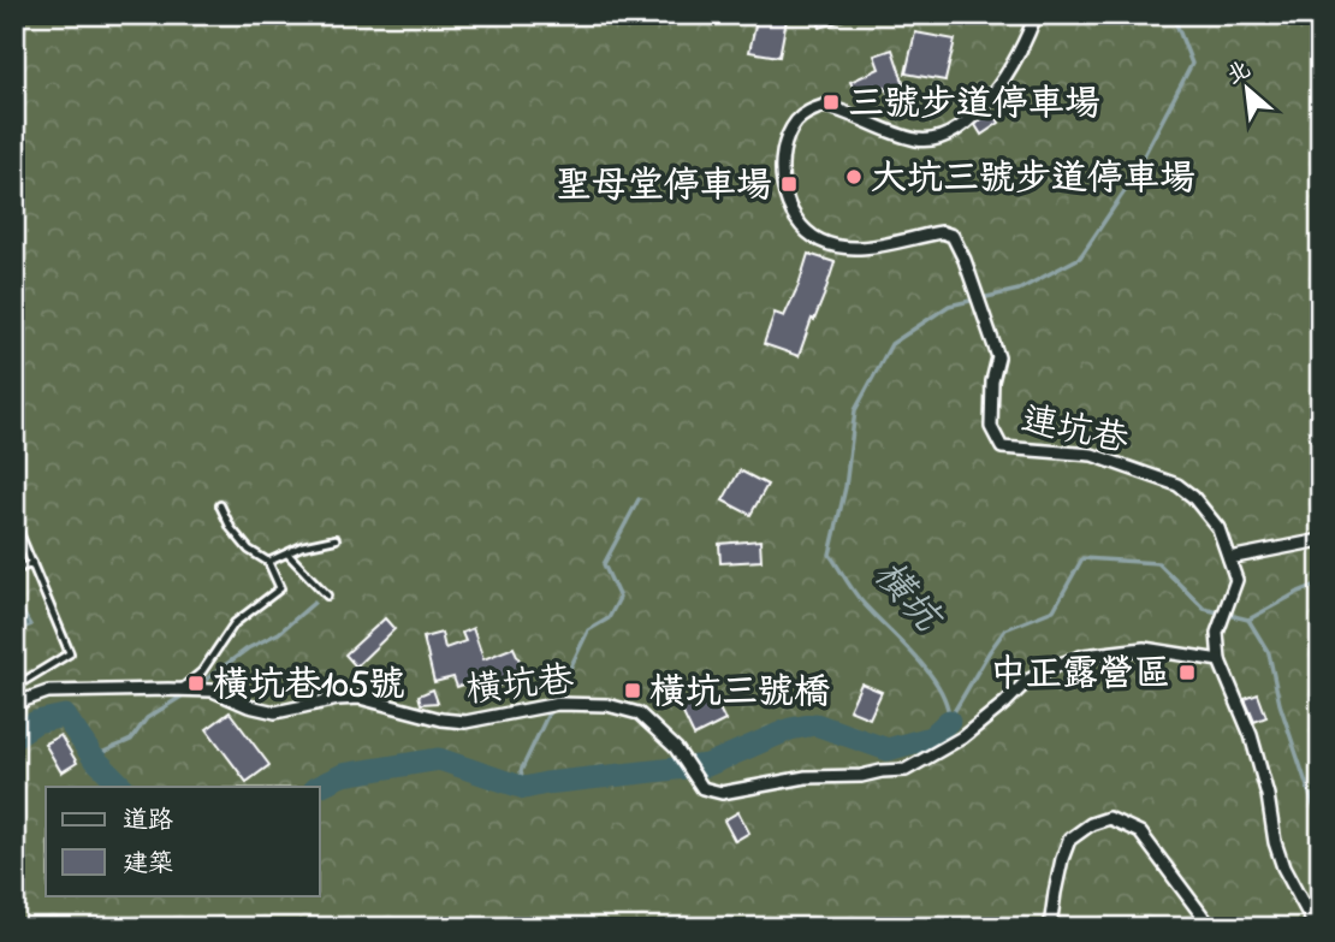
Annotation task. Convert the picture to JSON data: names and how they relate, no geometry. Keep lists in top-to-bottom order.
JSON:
{
  "streets": {
    "street": ["連坑巷", "橫坑巷"]
  },
  "crossings": [
    ["連坑巷", "橫坑巷"]
  ],
  "water": ["橫坑"],
  "places": {
    "transit": [
      "三號步道停車場",
      "聖母堂停車場",
      "中正露營區",
      "橫坑巷105號",
      "橫坑三號橋"
    ],
    "other": ["大坑三號步道停車場"]
  },
  "legend": ["道路", "建築"],
  "north": "top left"
}
